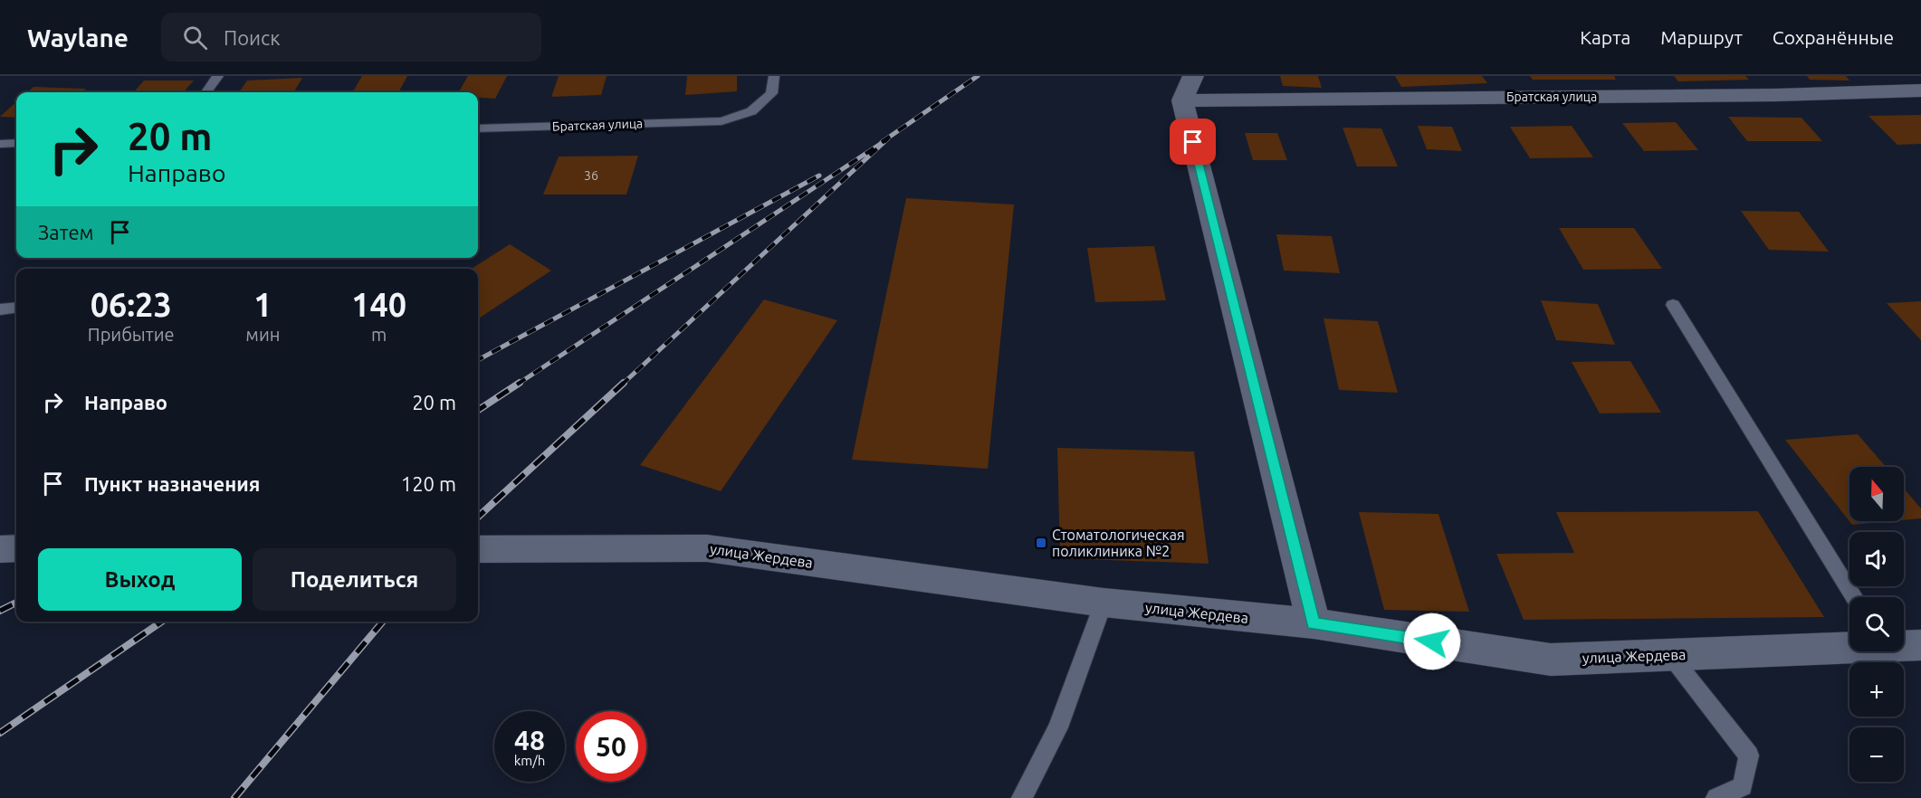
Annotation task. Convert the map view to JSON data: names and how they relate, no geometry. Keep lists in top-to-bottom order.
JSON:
{
  "streets": {
    "street": ["Братская улица", "улица Жердева"]
  },
  "places": {
    "transit": ["Стоматологическая поликлиника №2"]
  },
  "house_numbers": ["36"],
  "north": "top",
  "page": {
    "header": "Waylane",
    "search": "Поиск",
    "nav": ["Карта", "Маршрут", "Сохранённые"],
    "turn": ["20 m", "Направо"],
    "then": "Затем",
    "eta": [
      "06:23",
      "Прибытие",
      "1",
      "мин",
      "140",
      "m"
    ],
    "list": [
      {
        "name": "Направо",
        "value": "20 m"
      },
      {
        "name": "Пункт назначения",
        "value": "120 m"
      }
    ],
    "map_buttons": ["+", "−"],
    "buttons": ["Выход", "Поделиться"],
    "speed": "48 km/h",
    "limit": "50"
  }
}
